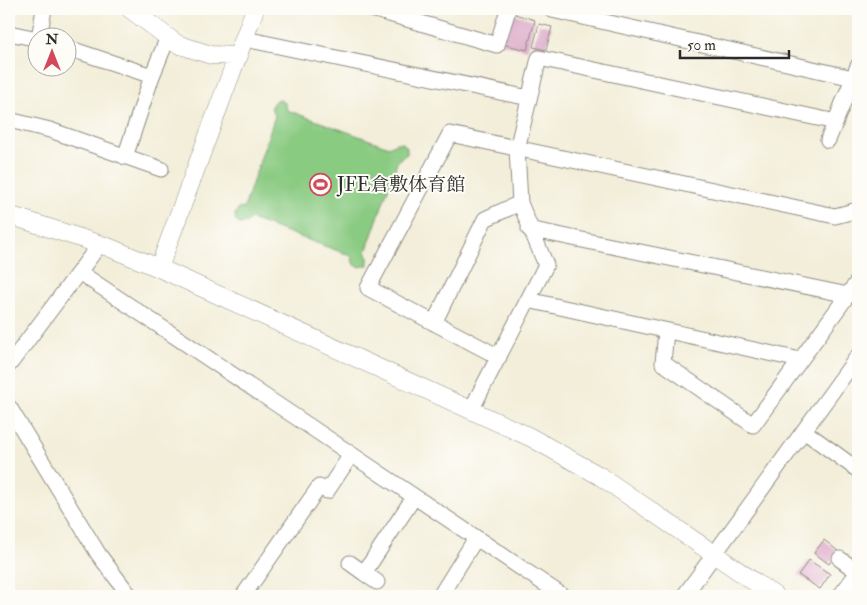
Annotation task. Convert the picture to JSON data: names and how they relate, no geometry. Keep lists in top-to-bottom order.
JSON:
{
  "places": {
    "sports": ["JFE倉敷体育館"]
  },
  "scale_bar": "50 m",
  "north": "top"
}
